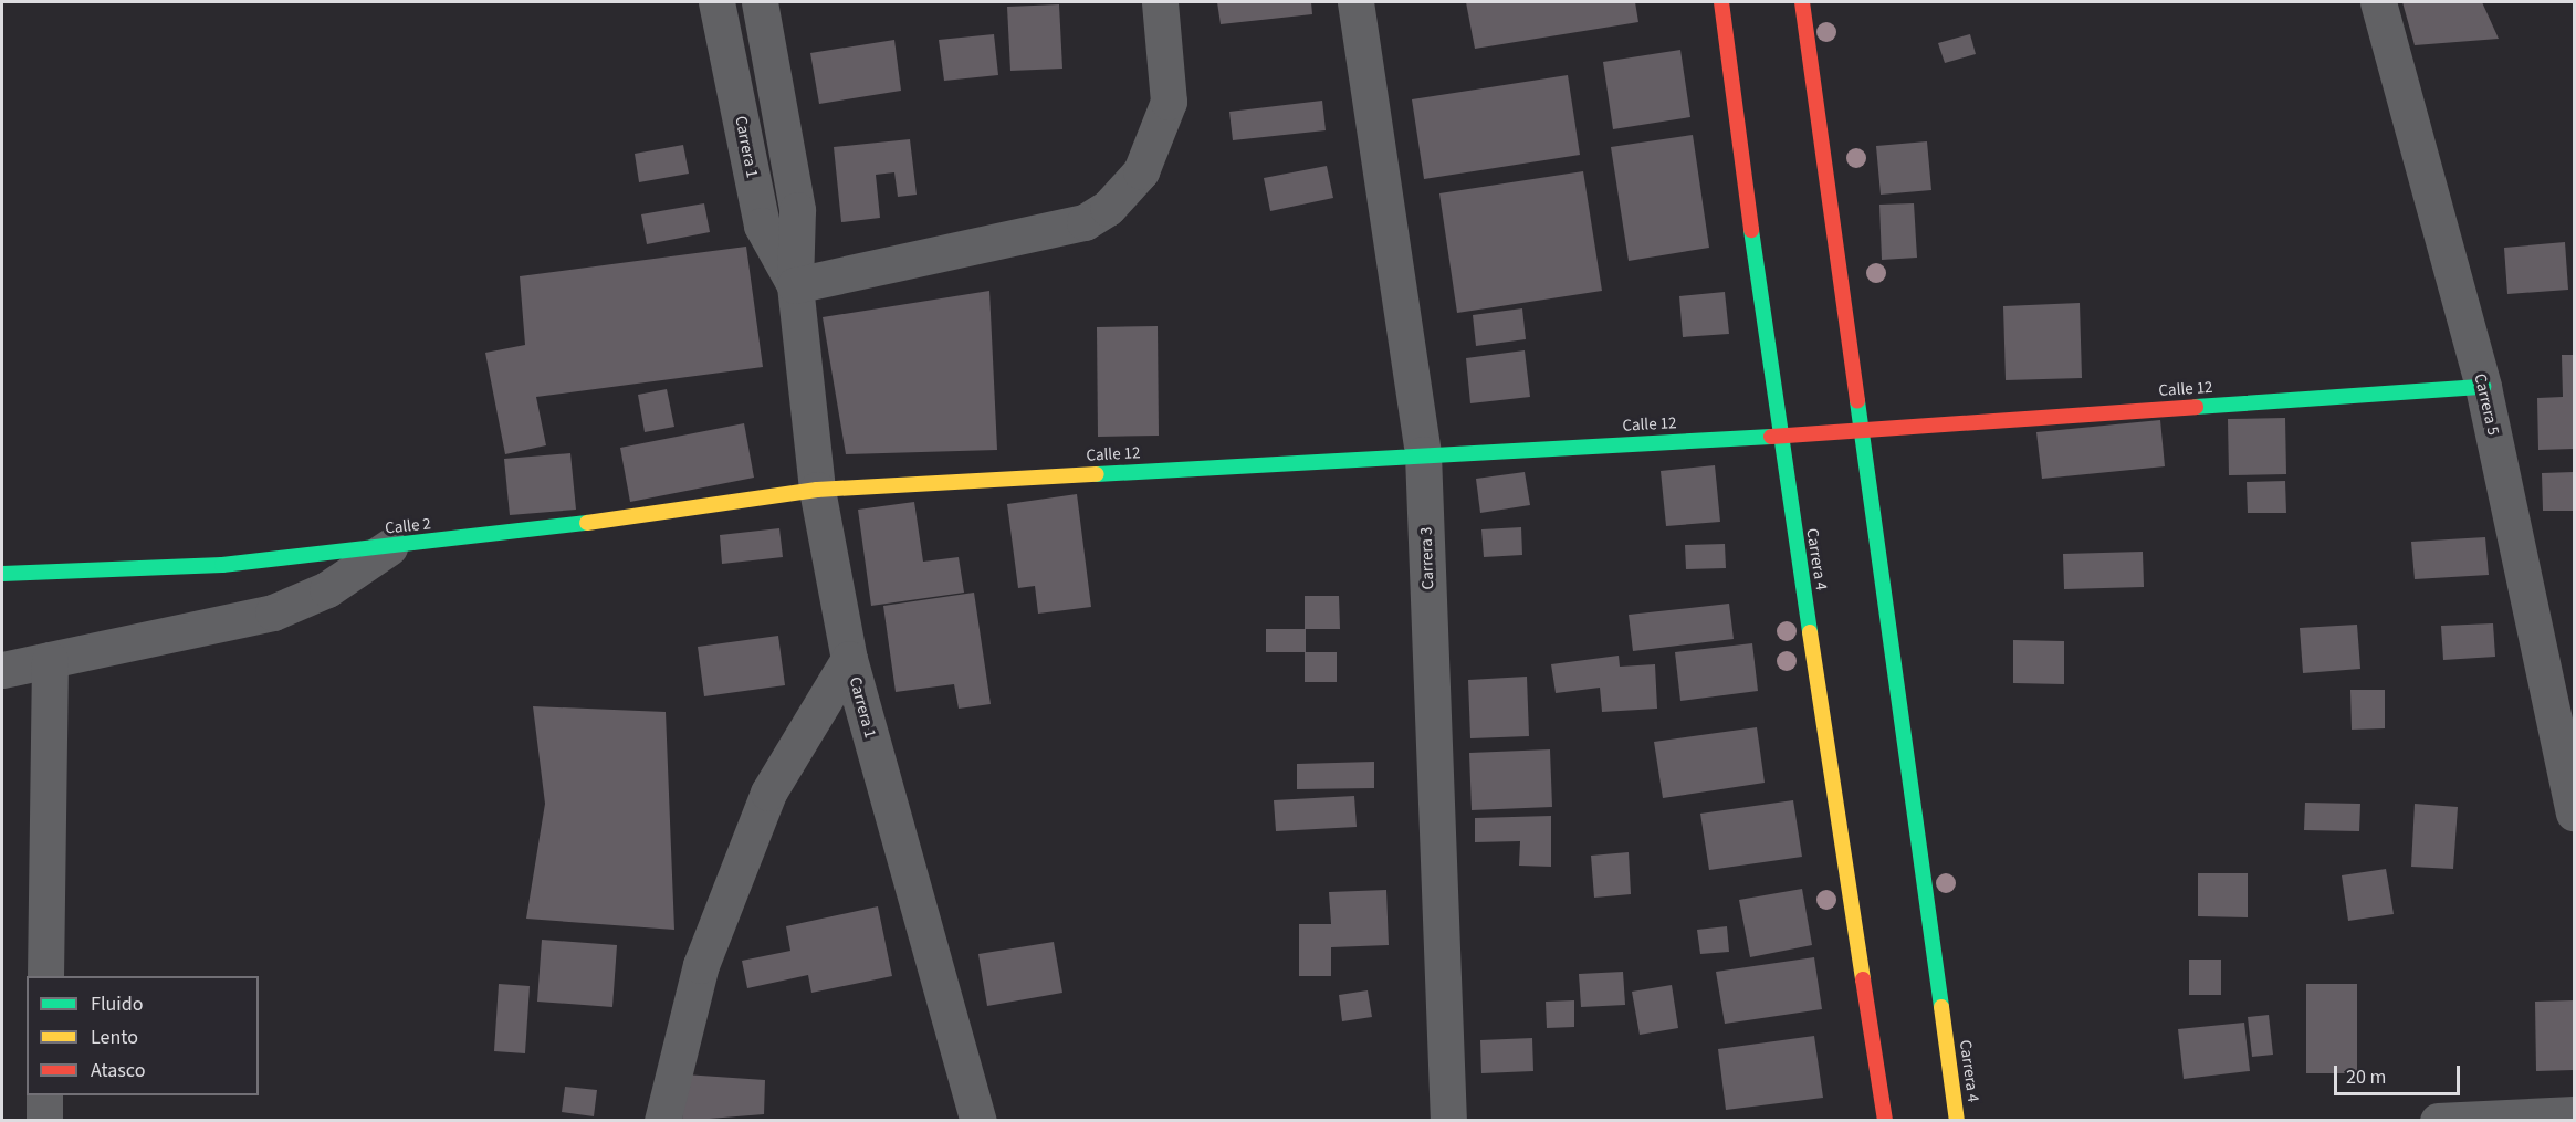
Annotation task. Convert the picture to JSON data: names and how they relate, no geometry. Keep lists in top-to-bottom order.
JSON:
{
  "streets": {
    "street": [
      "Carrera 1",
      "Calle 12",
      "Carrera 5",
      "Calle 2",
      "Carrera 3",
      "Carrera 4"
    ]
  },
  "crossings": [
    ["Carrera 1", "Calle 12"],
    ["Carrera 1", "Calle 2"],
    ["Calle 12", "Carrera 5"],
    ["Calle 12", "Calle 2"],
    ["Calle 12", "Carrera 3"],
    ["Calle 12", "Carrera 4"]
  ],
  "legend": ["Fluido", "Lento", "Atasco"],
  "scale_bar": "20 m"
}
